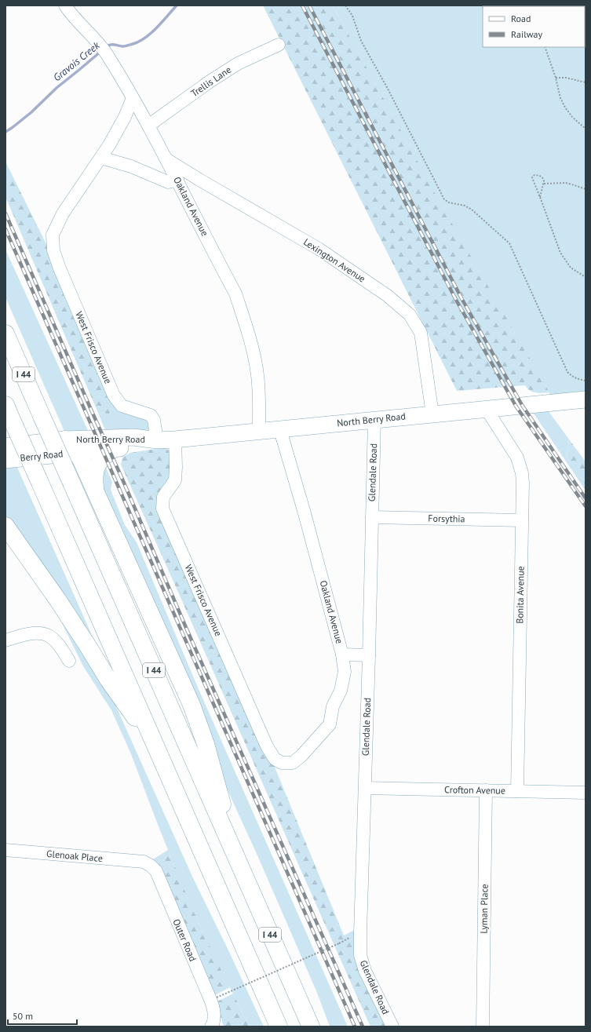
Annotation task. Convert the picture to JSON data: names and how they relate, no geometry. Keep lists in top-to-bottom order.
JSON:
{
  "streets": {
    "highway": ["I 44"],
    "main road": ["North Berry Road", "Berry Road"],
    "street": [
      "Trellis Lane",
      "Oakland Avenue",
      "Lexington Avenue",
      "West Frisco Avenue",
      "Glendale Road",
      "Forsythia",
      "Bonita Avenue",
      "Crofton Avenue",
      "Glenoak Place",
      "Lyman Place",
      "Outer Road"
    ]
  },
  "crossings": [
    ["Trellis Lane", "Oakland Avenue"],
    ["Oakland Avenue", "Lexington Avenue"],
    ["Oakland Avenue", "West Frisco Avenue"],
    ["Oakland Avenue", "North Berry Road"],
    ["Lexington Avenue", "North Berry Road"],
    ["West Frisco Avenue", "North Berry Road"],
    ["North Berry Road", "Berry Road"],
    ["North Berry Road", "Glendale Road"],
    ["North Berry Road", "Bonita Avenue"],
    ["Glendale Road", "Forsythia"],
    ["Glendale Road", "Crofton Avenue"],
    ["Forsythia", "Bonita Avenue"],
    ["Bonita Avenue", "Crofton Avenue"],
    ["Crofton Avenue", "Lyman Place"],
    ["Glenoak Place", "Outer Road"]
  ],
  "water": ["Gravois Creek"],
  "legend": ["Road", "Railway"],
  "scale_bar": "50 m"
}
